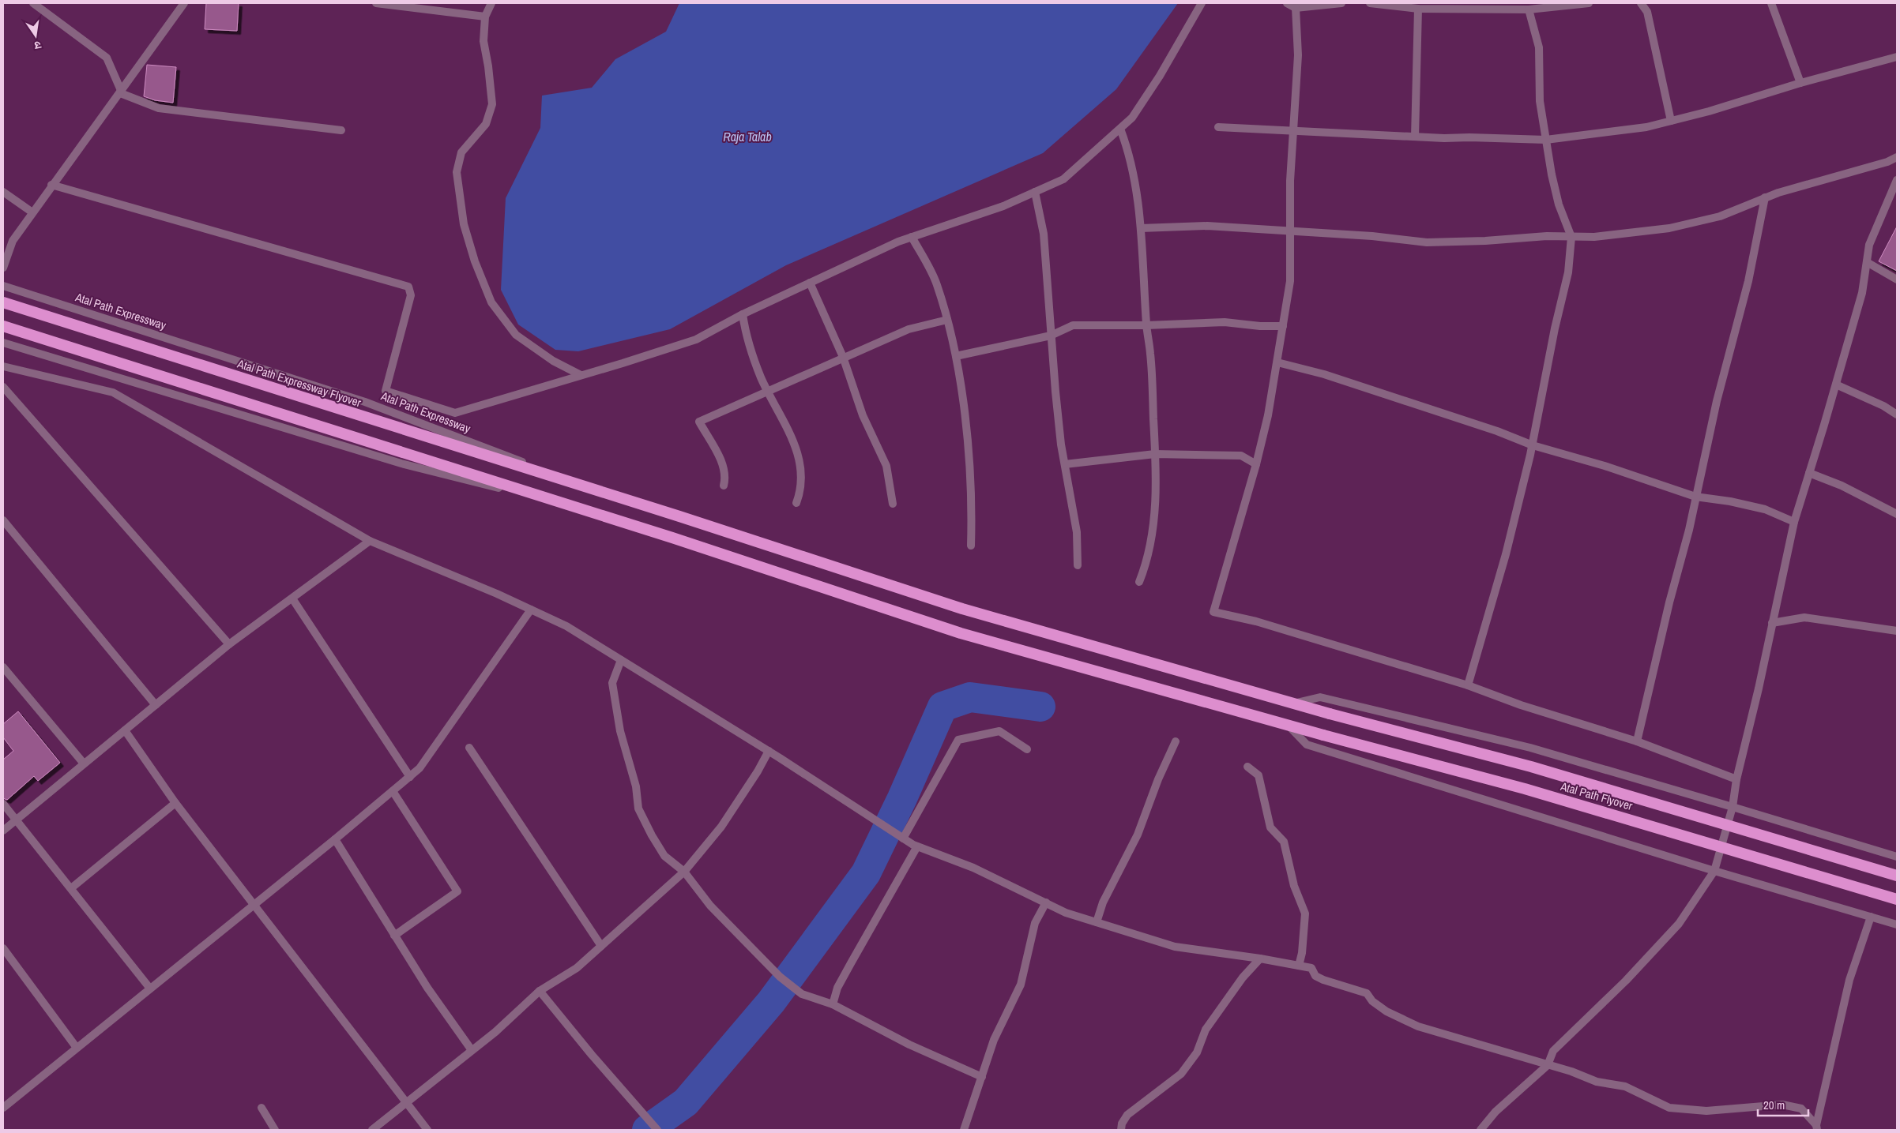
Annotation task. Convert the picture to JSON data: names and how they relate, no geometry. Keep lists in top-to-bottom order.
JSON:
{
  "streets": {
    "highway": ["Atal Path Expressway Flyover", "Atal Path Flyover"],
    "street": ["Atal Path Expressway"]
  },
  "crossings": [
    ["Atal Path Expressway", "Atal Path Expressway Flyover"],
    ["Atal Path Expressway Flyover", "Atal Path Flyover"]
  ],
  "water": ["Raja Talab"],
  "scale_bar": "20 m",
  "north": "bottom"
}
